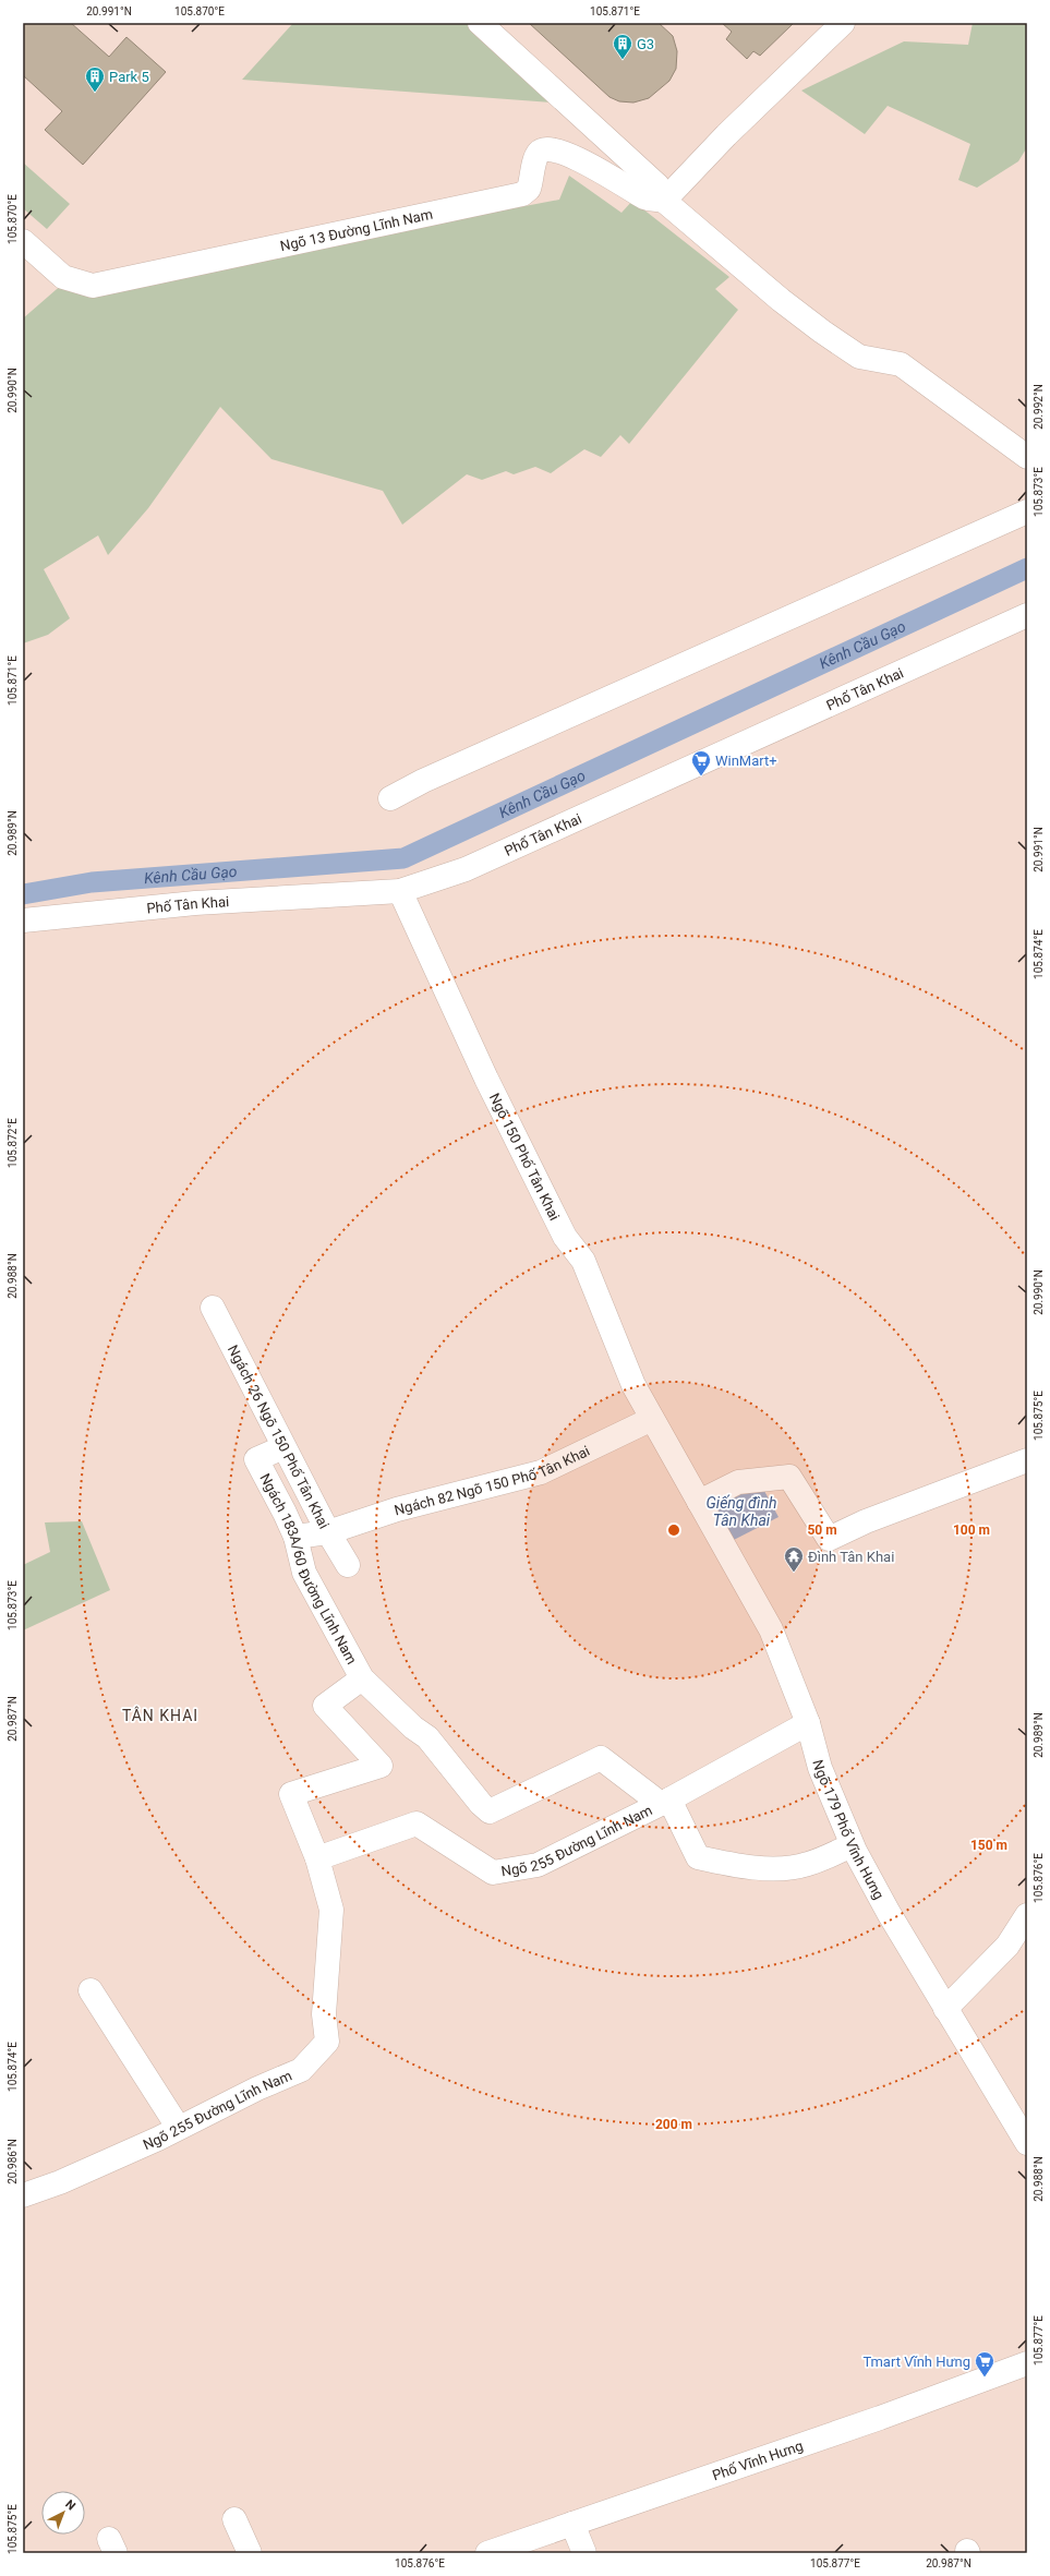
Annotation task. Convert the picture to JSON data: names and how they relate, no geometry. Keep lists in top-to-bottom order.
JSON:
{
  "streets": {
    "street": [
      "Ngõ 13 Đường Lĩnh Nam",
      "Phố Tân Khai",
      "Ngõ 150 Phố Tân Khai",
      "Ngách 26 Ngõ 150 Phố Tân Khai",
      "Ngách 82 Ngõ 150 Phố Tân Khai",
      "Ngách 183A/60 Đường Lĩnh Nam",
      "Ngõ 179 Phố Vĩnh Hưng",
      "Ngõ 255 Đường Lĩnh Nam",
      "Phố Vĩnh Hưng"
    ]
  },
  "crossings": [
    ["Phố Tân Khai", "Ngõ 150 Phố Tân Khai"],
    ["Ngõ 150 Phố Tân Khai", "Ngách 82 Ngõ 150 Phố Tân Khai"],
    ["Ngõ 150 Phố Tân Khai", "Ngõ 179 Phố Vĩnh Hưng"],
    ["Ngách 26 Ngõ 150 Phố Tân Khai", "Ngách 82 Ngõ 150 Phố Tân Khai"],
    ["Ngách 26 Ngõ 150 Phố Tân Khai", "Ngách 183A/60 Đường Lĩnh Nam"],
    ["Ngách 82 Ngõ 150 Phố Tân Khai", "Ngách 183A/60 Đường Lĩnh Nam"],
    ["Ngách 82 Ngõ 150 Phố Tân Khai", "Ngõ 179 Phố Vĩnh Hưng"],
    ["Ngách 183A/60 Đường Lĩnh Nam", "Ngõ 255 Đường Lĩnh Nam"],
    ["Ngõ 179 Phố Vĩnh Hưng", "Ngõ 255 Đường Lĩnh Nam"]
  ],
  "districts": ["TÂN KHAI"],
  "water": ["Kênh Cầu Gạo", "Giếng đình Tân Khai"],
  "places": {
    "building": ["G3", "Park 5"],
    "supermarket": ["WinMart+", "Tmart Vĩnh Hưng"],
    "temple": ["Đình Tân Khai"]
  },
  "north": "top right",
  "coordinates": [
    "20.991°N",
    "105.870°E",
    "105.871°E",
    "20.990°N",
    "20.992°N",
    "105.873°E",
    "20.989°N",
    "105.874°E",
    "105.872°E",
    "20.988°N",
    "105.875°E",
    "20.987°N",
    "105.876°E",
    "20.986°N",
    "105.877°E"
  ],
  "rings": [
    "50 m",
    "100 m",
    "150 m",
    "200 m"
  ]
}
